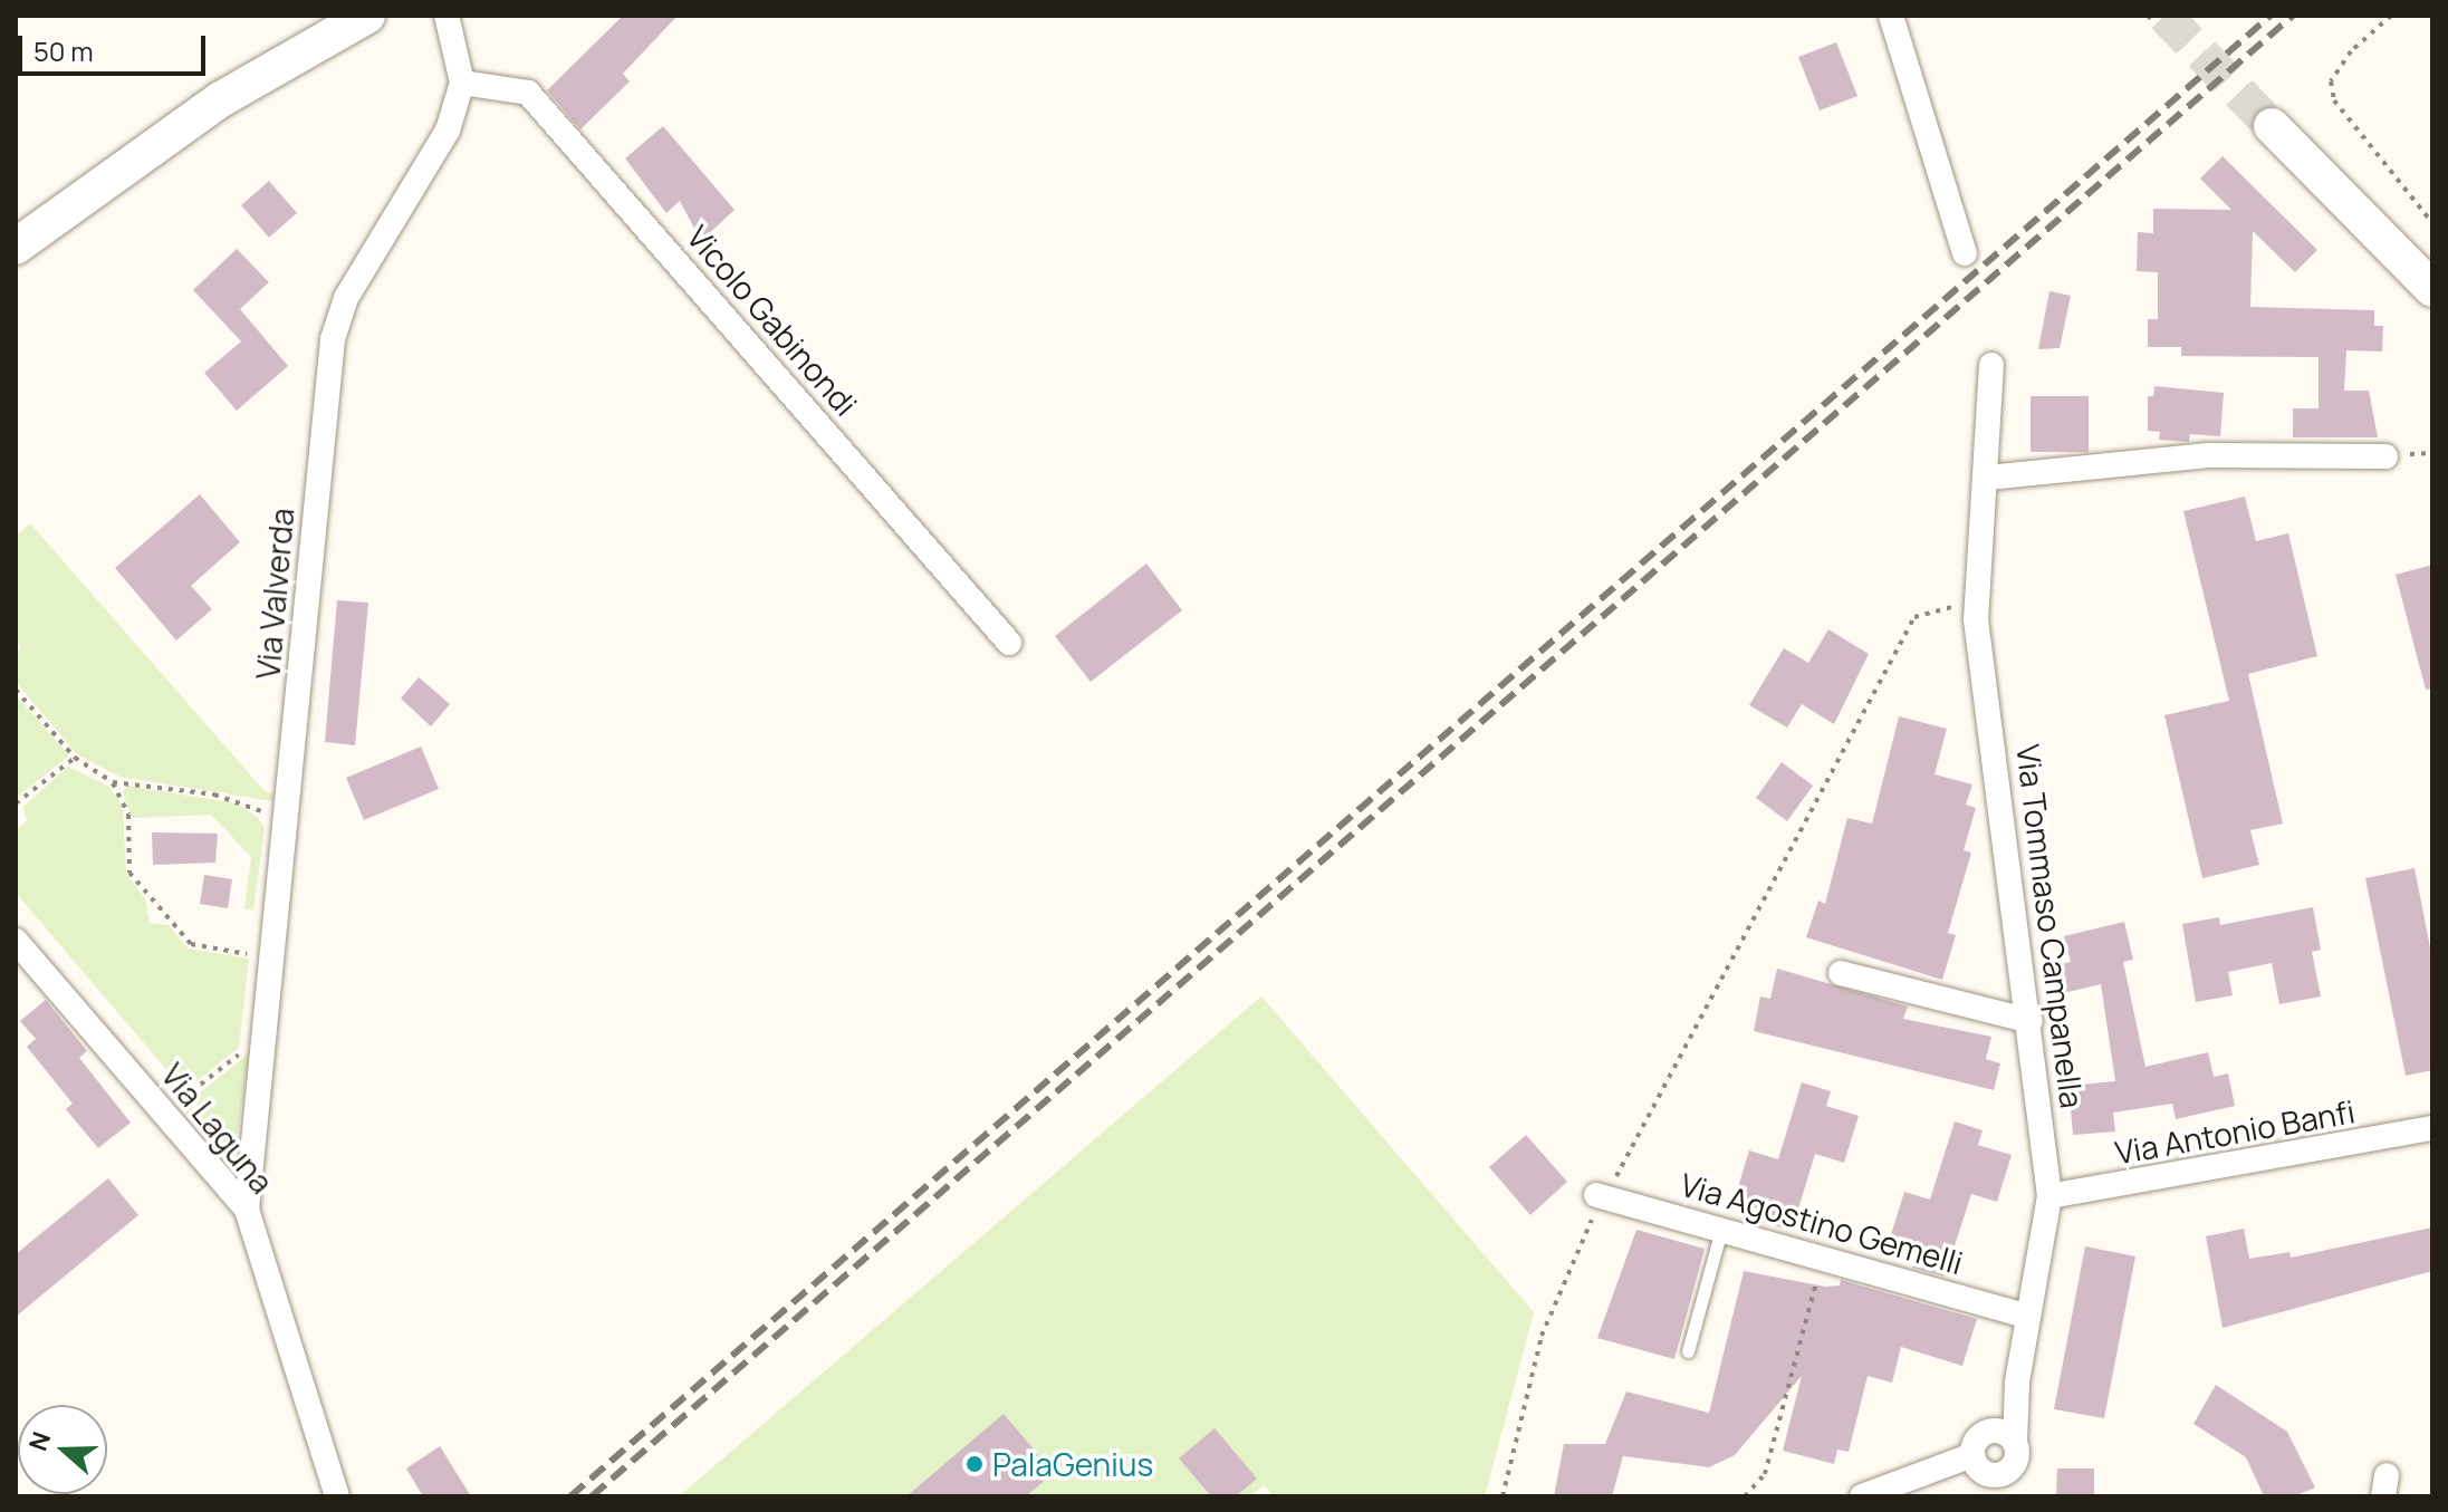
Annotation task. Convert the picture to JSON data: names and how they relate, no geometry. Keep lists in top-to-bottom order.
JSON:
{
  "streets": {
    "street": [
      "Vicolo Gabinondi",
      "Via Valverda",
      "Via Tommaso Campanella",
      "Via Laguna",
      "Via Antonio Banfi",
      "Via Agostino Gemelli"
    ]
  },
  "crossings": [
    ["Vicolo Gabinondi", "Via Valverda"],
    ["Via Valverda", "Via Laguna"],
    ["Via Tommaso Campanella", "Via Antonio Banfi"],
    ["Via Tommaso Campanella", "Via Agostino Gemelli"]
  ],
  "places": ["PalaGenius"],
  "scale_bar": "50 m",
  "north": "left"
}
